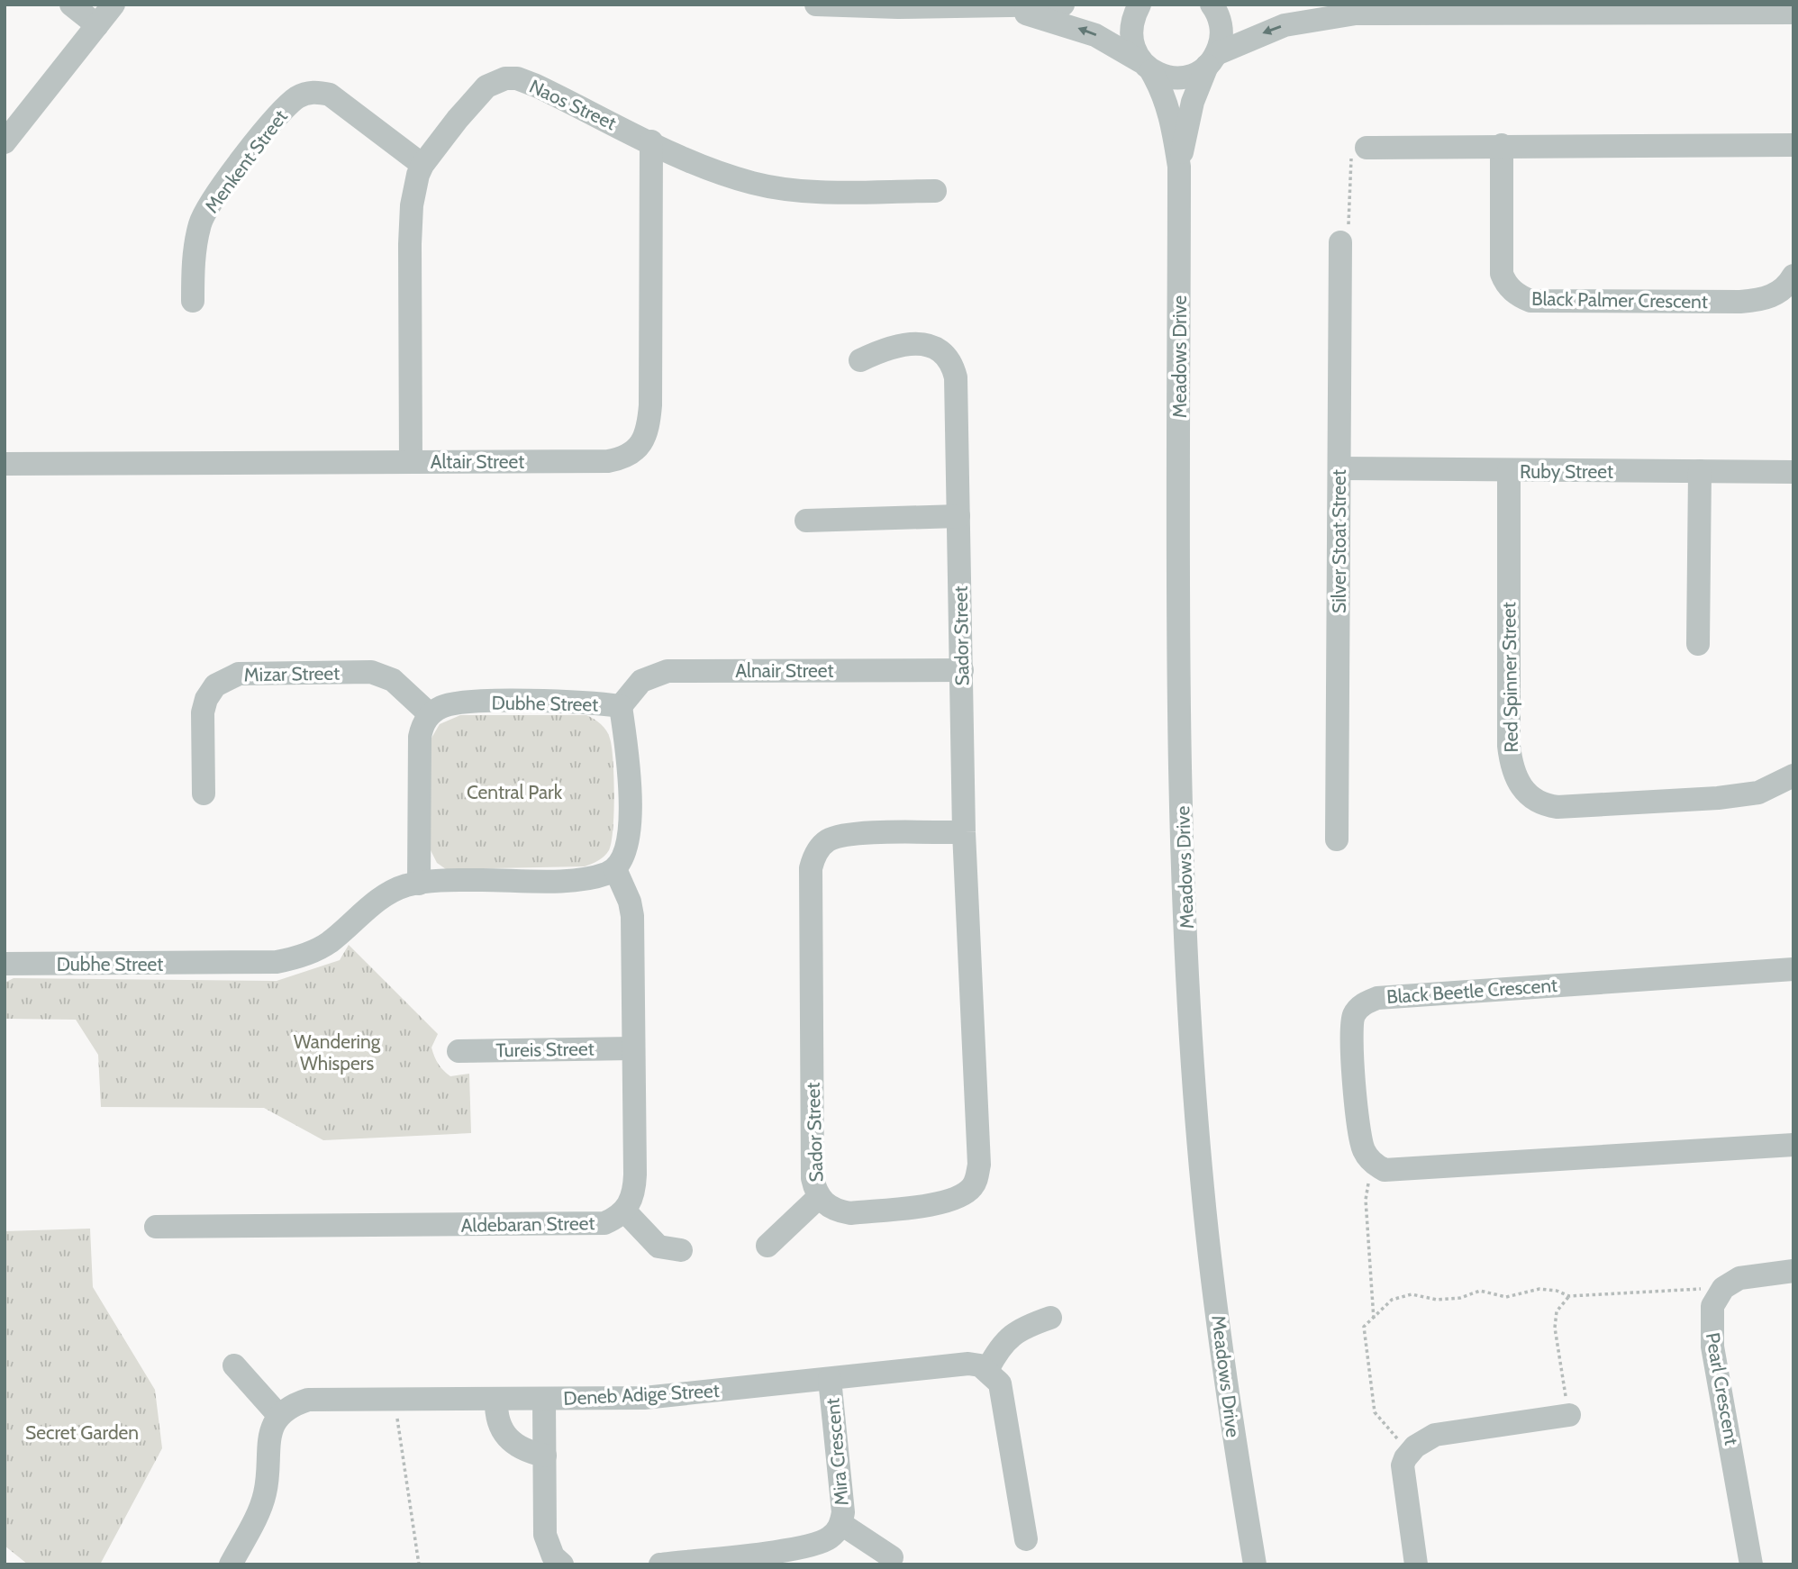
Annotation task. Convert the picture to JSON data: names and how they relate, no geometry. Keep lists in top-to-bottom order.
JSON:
{
  "streets": {
    "street": [
      "Naos Street",
      "Menkent Street",
      "Black Palmer Crescent",
      "Meadows Drive",
      "Altair Street",
      "Ruby Street",
      "Silver Stoat Street",
      "Sador Street",
      "Alnair Street",
      "Mizar Street",
      "Red Spinner Street",
      "Dubhe Street",
      "Black Beetle Crescent",
      "Tureis Street",
      "Aldebaran Street",
      "Pearl Crescent",
      "Deneb Adige Street",
      "Mira Crescent"
    ]
  },
  "crossings": [
    ["Naos Street", "Menkent Street"],
    ["Naos Street", "Altair Street"],
    ["Ruby Street", "Silver Stoat Street"],
    ["Ruby Street", "Red Spinner Street"],
    ["Sador Street", "Alnair Street"],
    ["Alnair Street", "Dubhe Street"],
    ["Mizar Street", "Dubhe Street"],
    ["Deneb Adige Street", "Mira Crescent"]
  ],
  "parks": ["Central Park", "Wandering Whispers", "Secret Garden"]
}
